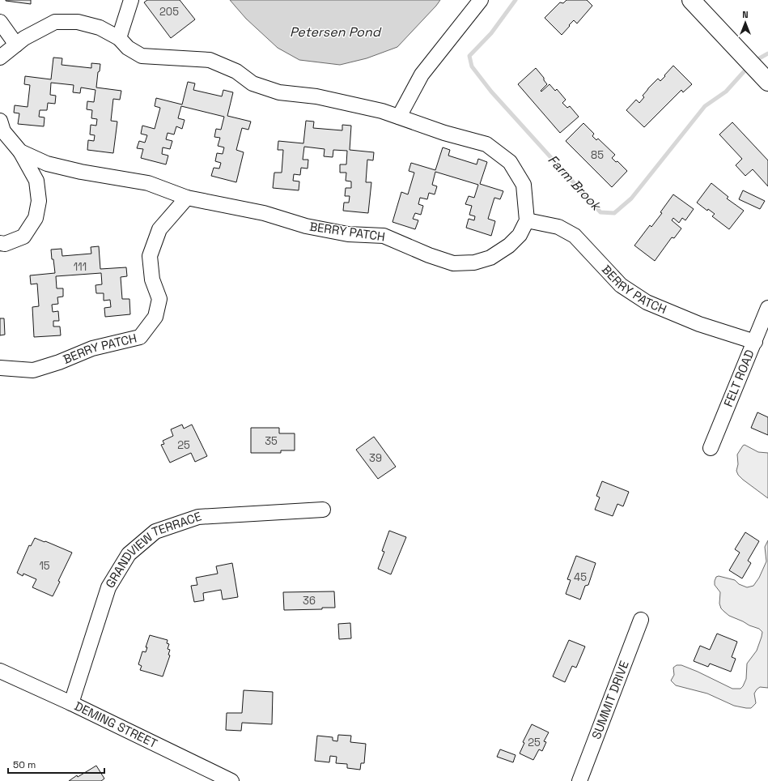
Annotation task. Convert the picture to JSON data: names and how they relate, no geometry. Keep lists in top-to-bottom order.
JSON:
{
  "streets": {
    "street": [
      "BERRY PATCH",
      "FELT ROAD",
      "GRANDVIEW TERRACE",
      "SUMMIT DRIVE",
      "DEMING STREET"
    ]
  },
  "crossings": [
    ["BERRY PATCH", "FELT ROAD"],
    ["GRANDVIEW TERRACE", "DEMING STREET"]
  ],
  "water": ["Petersen Pond", "Farm Brook"],
  "house_numbers": [
    "205",
    "85",
    "111",
    "35",
    "25",
    "39",
    "15",
    "45",
    "36",
    "25"
  ],
  "scale_bar": "50 m",
  "north": "top"
}
